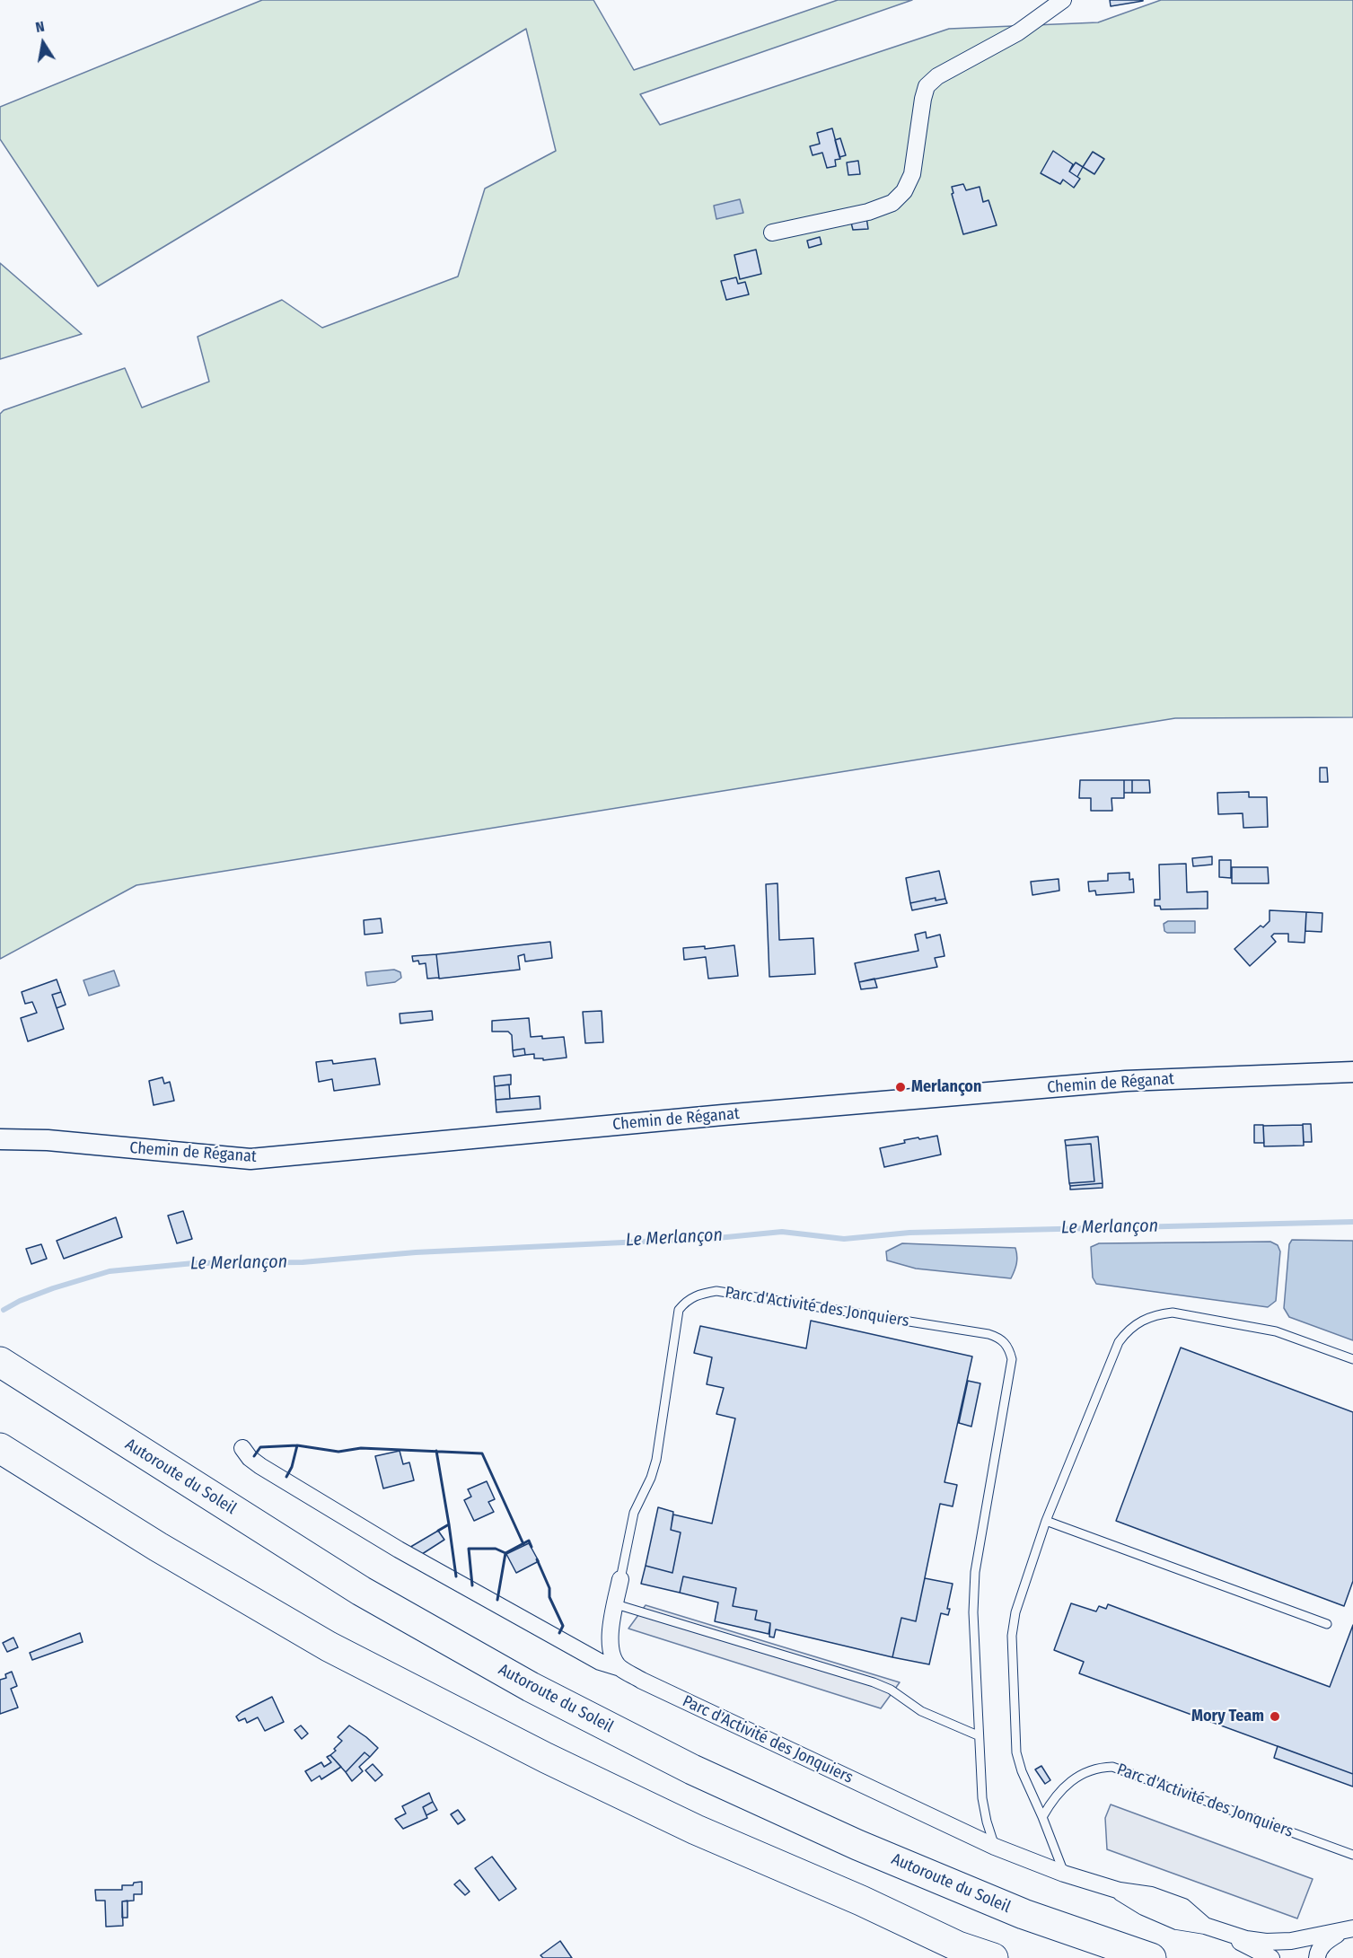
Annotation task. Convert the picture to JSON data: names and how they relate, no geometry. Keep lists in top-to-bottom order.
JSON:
{
  "streets": {
    "highway": ["Autoroute du Soleil"],
    "street": ["Chemin de Réganat", "Parc d'Activité des Jonquiers"]
  },
  "water": ["Le Merlançon"],
  "places": ["Merlançon", "Mory Team"],
  "north": "top"
}
